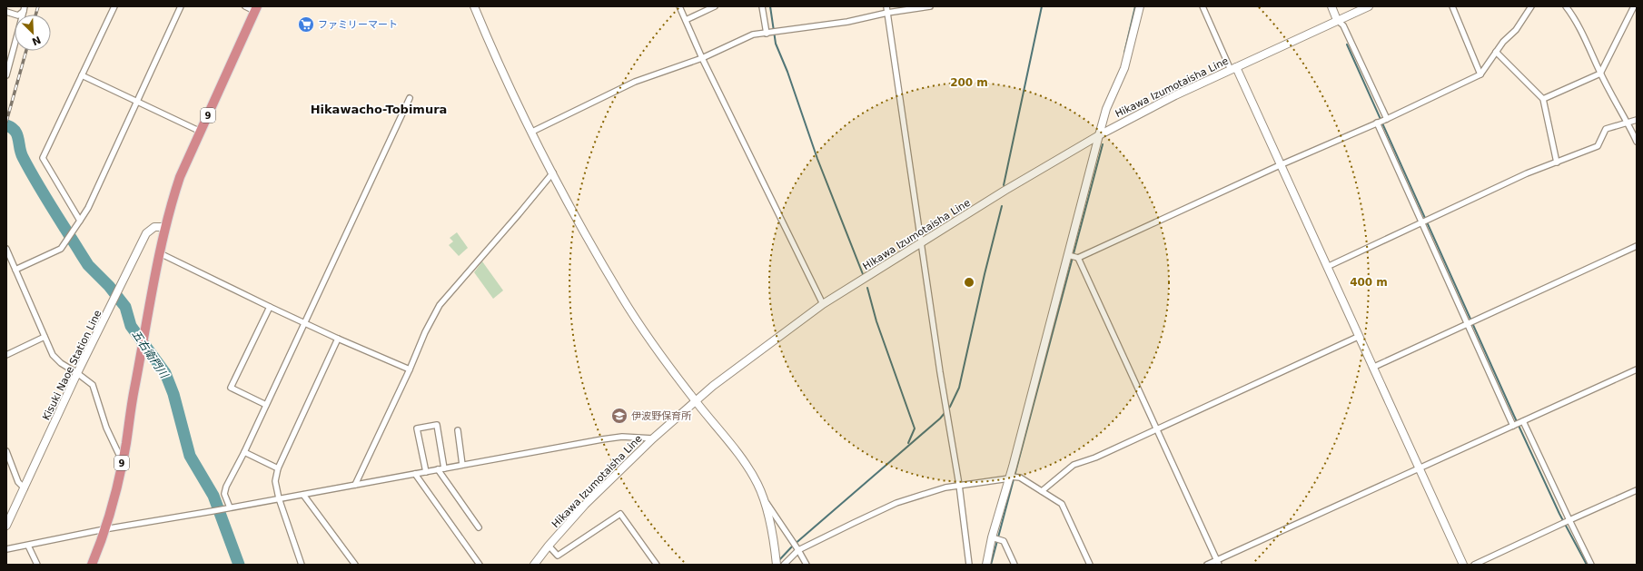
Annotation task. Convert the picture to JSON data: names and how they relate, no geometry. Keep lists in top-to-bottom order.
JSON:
{
  "streets": {
    "highway": ["9"],
    "street": ["Hikawa Izumotaisha Line", "Kisuki Naoe Station Line"]
  },
  "crossings": [
    ["9", "Kisuki Naoe Station Line"]
  ],
  "districts": ["Hikawacho-Tobimura"],
  "water": ["五右衛門川"],
  "places": {
    "supermarket": ["ファミリーマート"],
    "school or university": ["伊波野保育所"]
  },
  "north": "bottom right",
  "rings": ["200 m", "400 m"]
}
